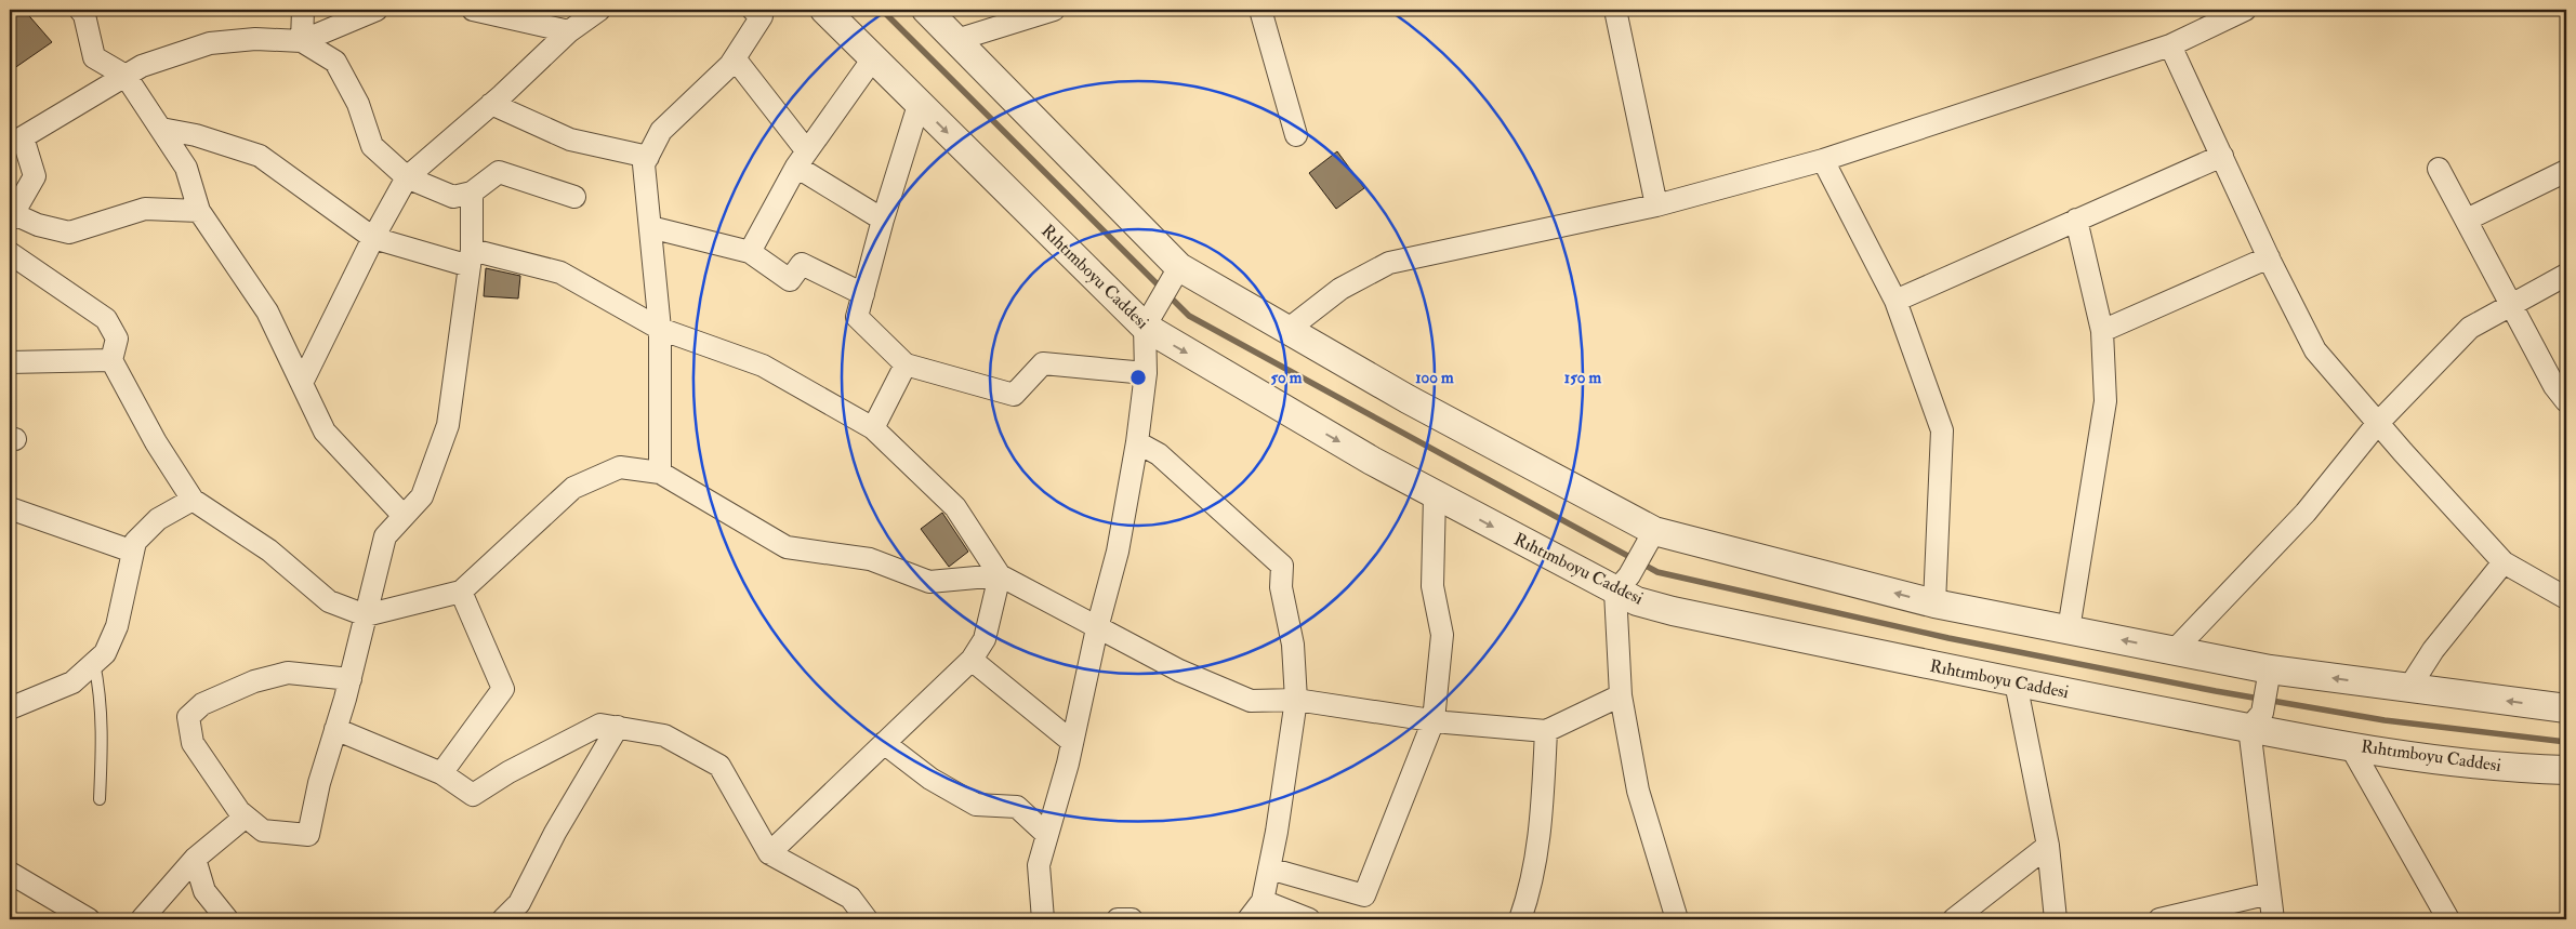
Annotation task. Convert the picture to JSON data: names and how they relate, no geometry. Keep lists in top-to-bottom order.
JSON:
{
  "streets": {
    "street": ["Rıhtımboyu Caddesi"]
  },
  "rings": ["50 m", "100 m", "150 m"]
}
